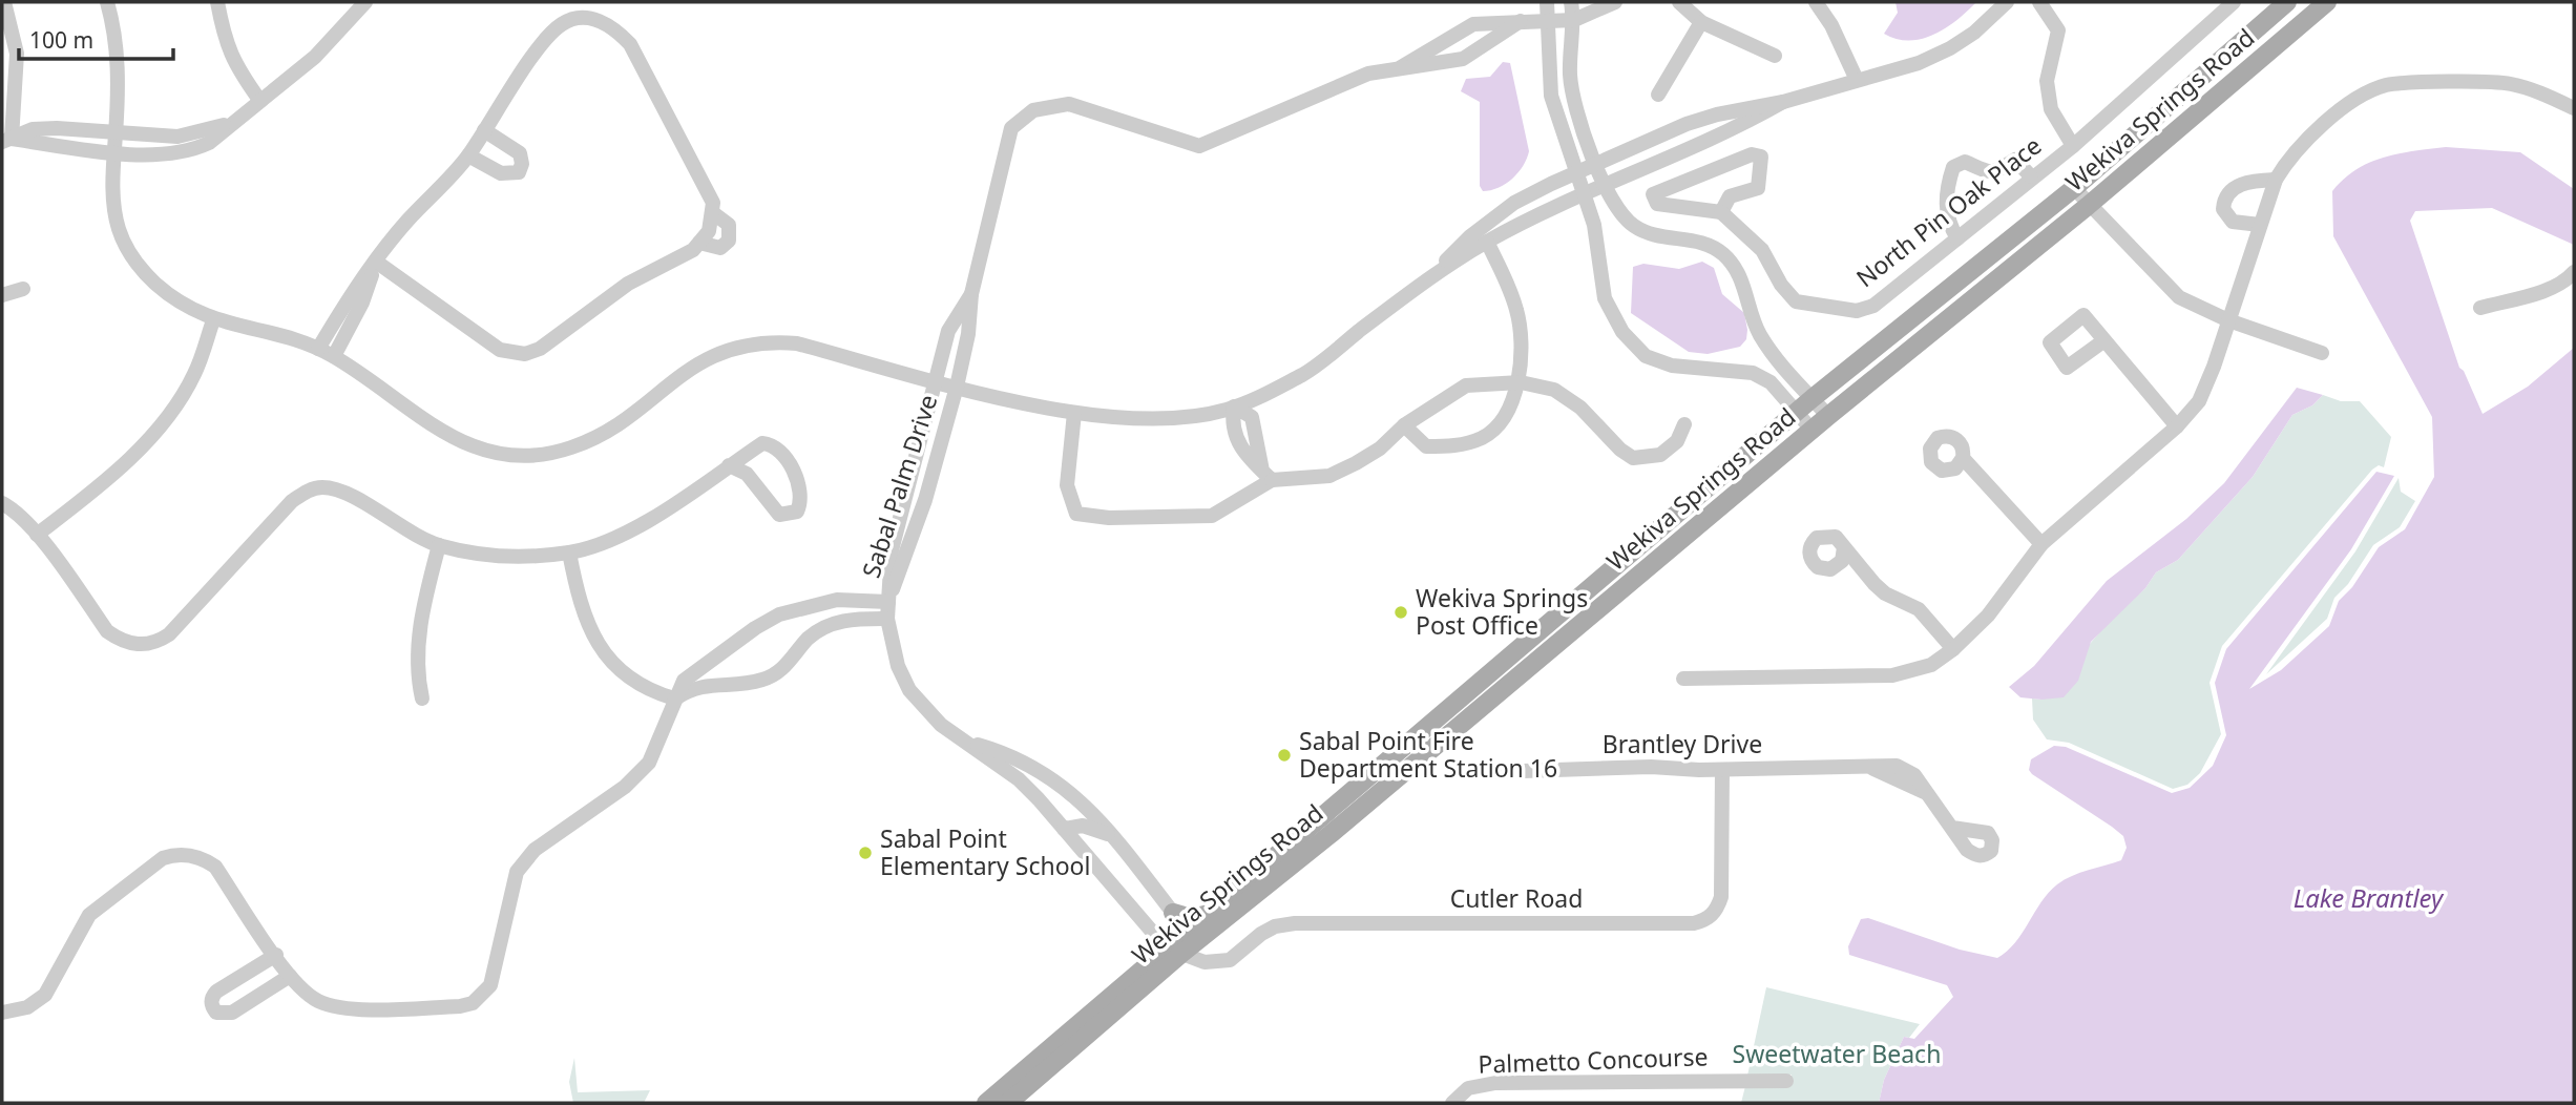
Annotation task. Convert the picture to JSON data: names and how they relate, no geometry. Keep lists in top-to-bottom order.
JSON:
{
  "streets": {
    "main road": ["Wekiva Springs Road"],
    "street": [
      "North Pin Oak Place",
      "Sabal Palm Drive",
      "Brantley Drive",
      "Cutler Road",
      "Palmetto Concourse"
    ]
  },
  "crossings": [
    ["Wekiva Springs Road", "Sabal Palm Drive"],
    ["Wekiva Springs Road", "Cutler Road"],
    ["Sabal Palm Drive", "Cutler Road"],
    ["Brantley Drive", "Cutler Road"]
  ],
  "water": ["Lake Brantley"],
  "parks": ["Sweetwater Beach"],
  "places": ["Wekiva Springs Post Office", "Sabal Point Fire Department Station 16", "Sabal Point Elementary School"],
  "scale_bar": "100 m"
}
